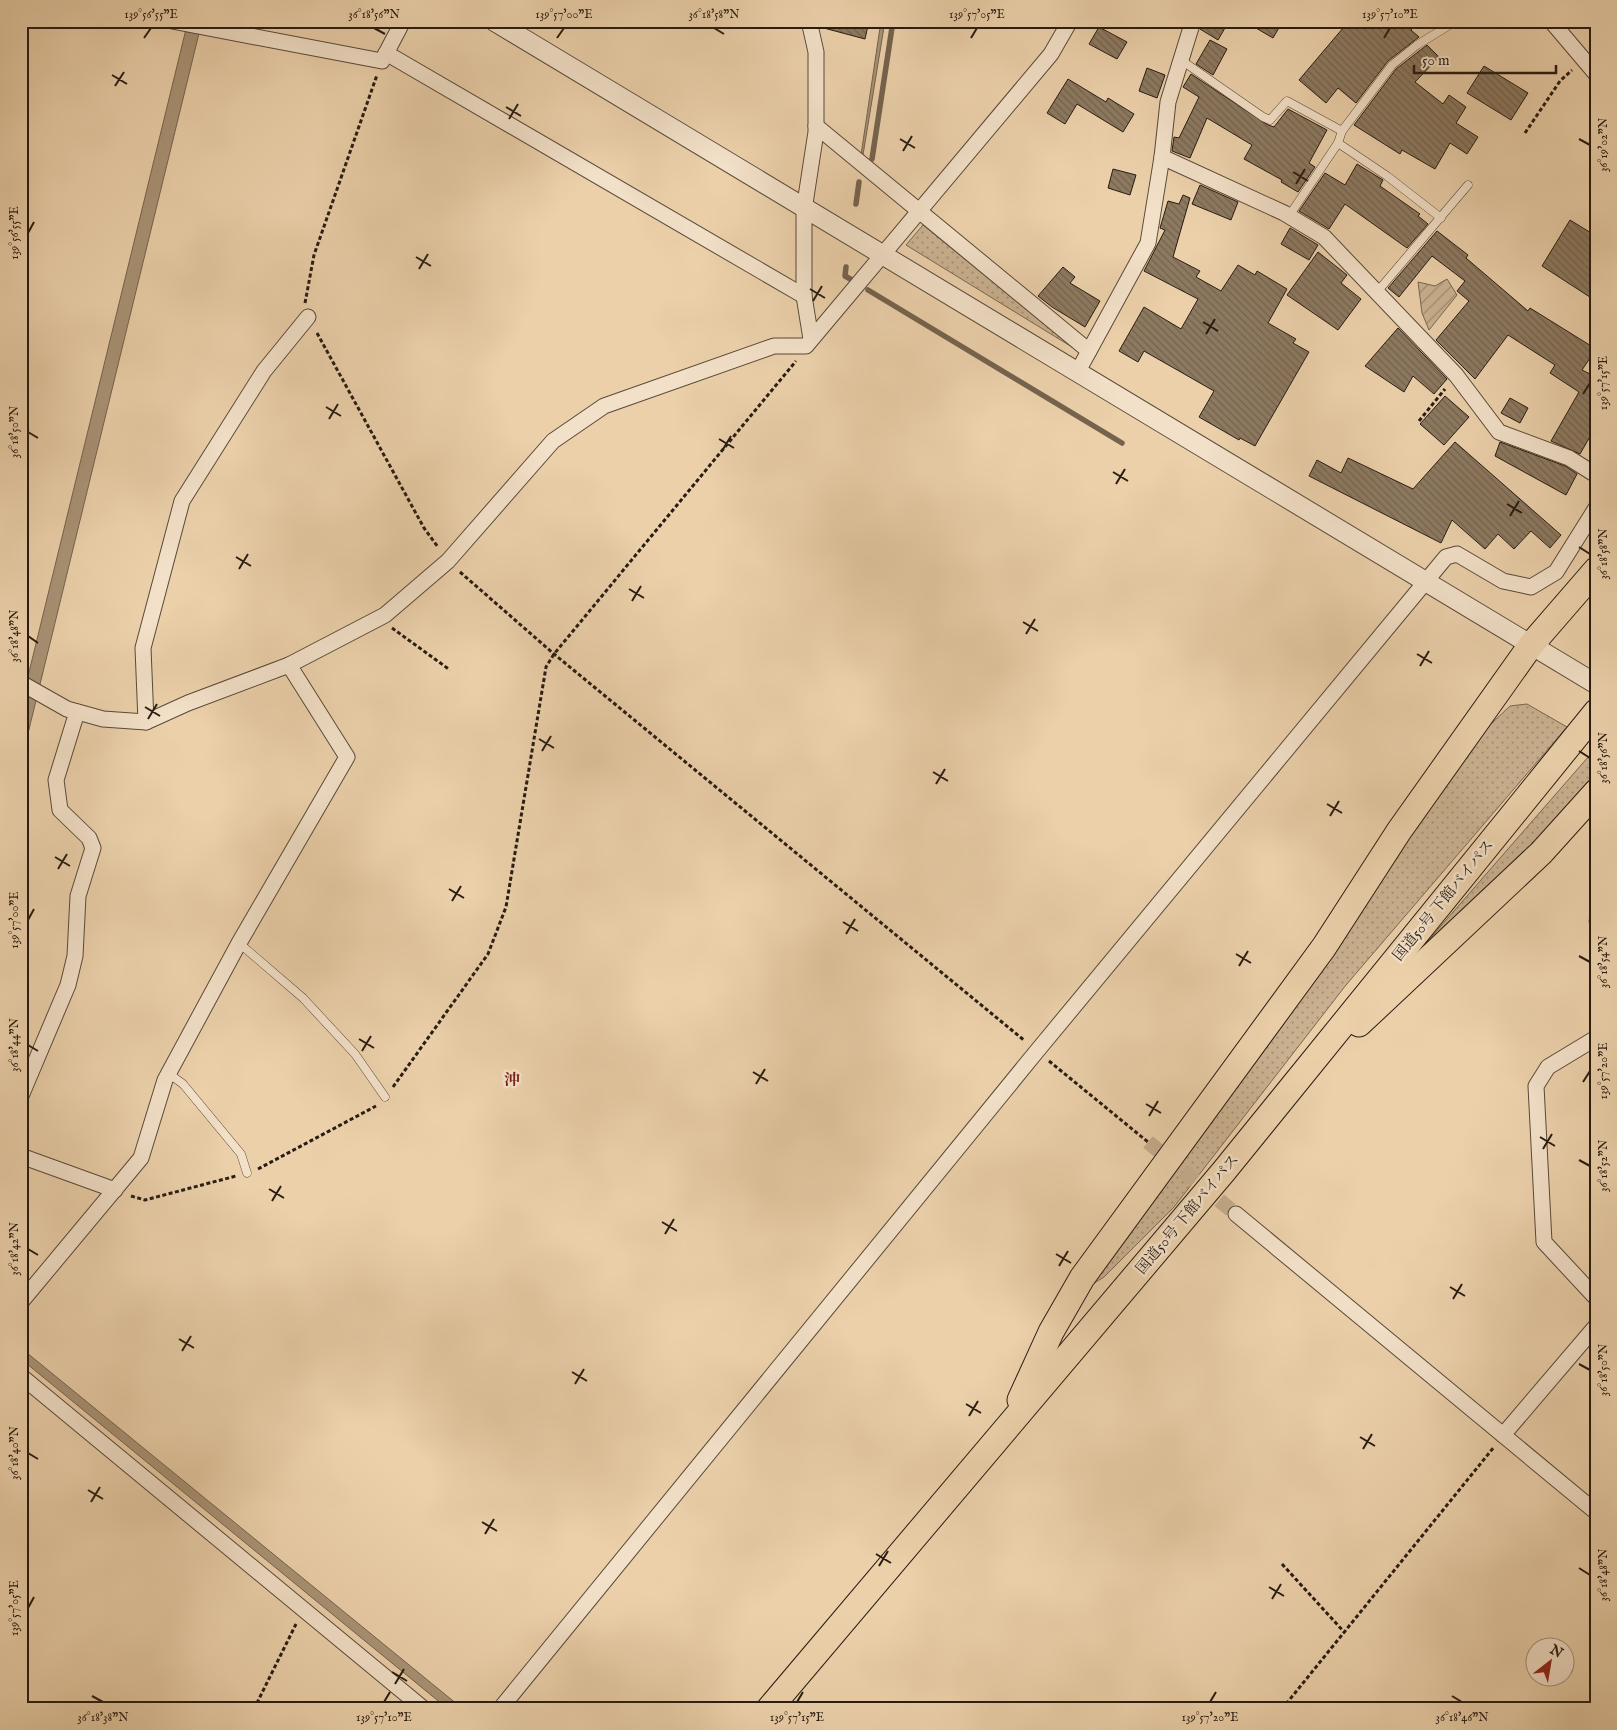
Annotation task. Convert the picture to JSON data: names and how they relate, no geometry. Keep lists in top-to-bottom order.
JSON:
{
  "streets": {
    "highway": ["国道50号 下館バイパス"]
  },
  "districts": ["沖"],
  "scale_bar": "50 m",
  "north": "top right",
  "coordinates": [
    "139°56'55\"E",
    "36°18'56\"N",
    "139°57'00\"E",
    "36°18'58\"N",
    "139°57'05\"E",
    "139°57'10\"E",
    "36°19'02\"N",
    "139°57'15\"E",
    "36°18'50\"N",
    "36°18'48\"N",
    "36°18'54\"N",
    "36°18'44\"N",
    "139°57'20\"E",
    "36°18'52\"N",
    "36°18'42\"N",
    "36°18'40\"N",
    "36°18'38\"N",
    "36°18'46\"N"
  ]
}
